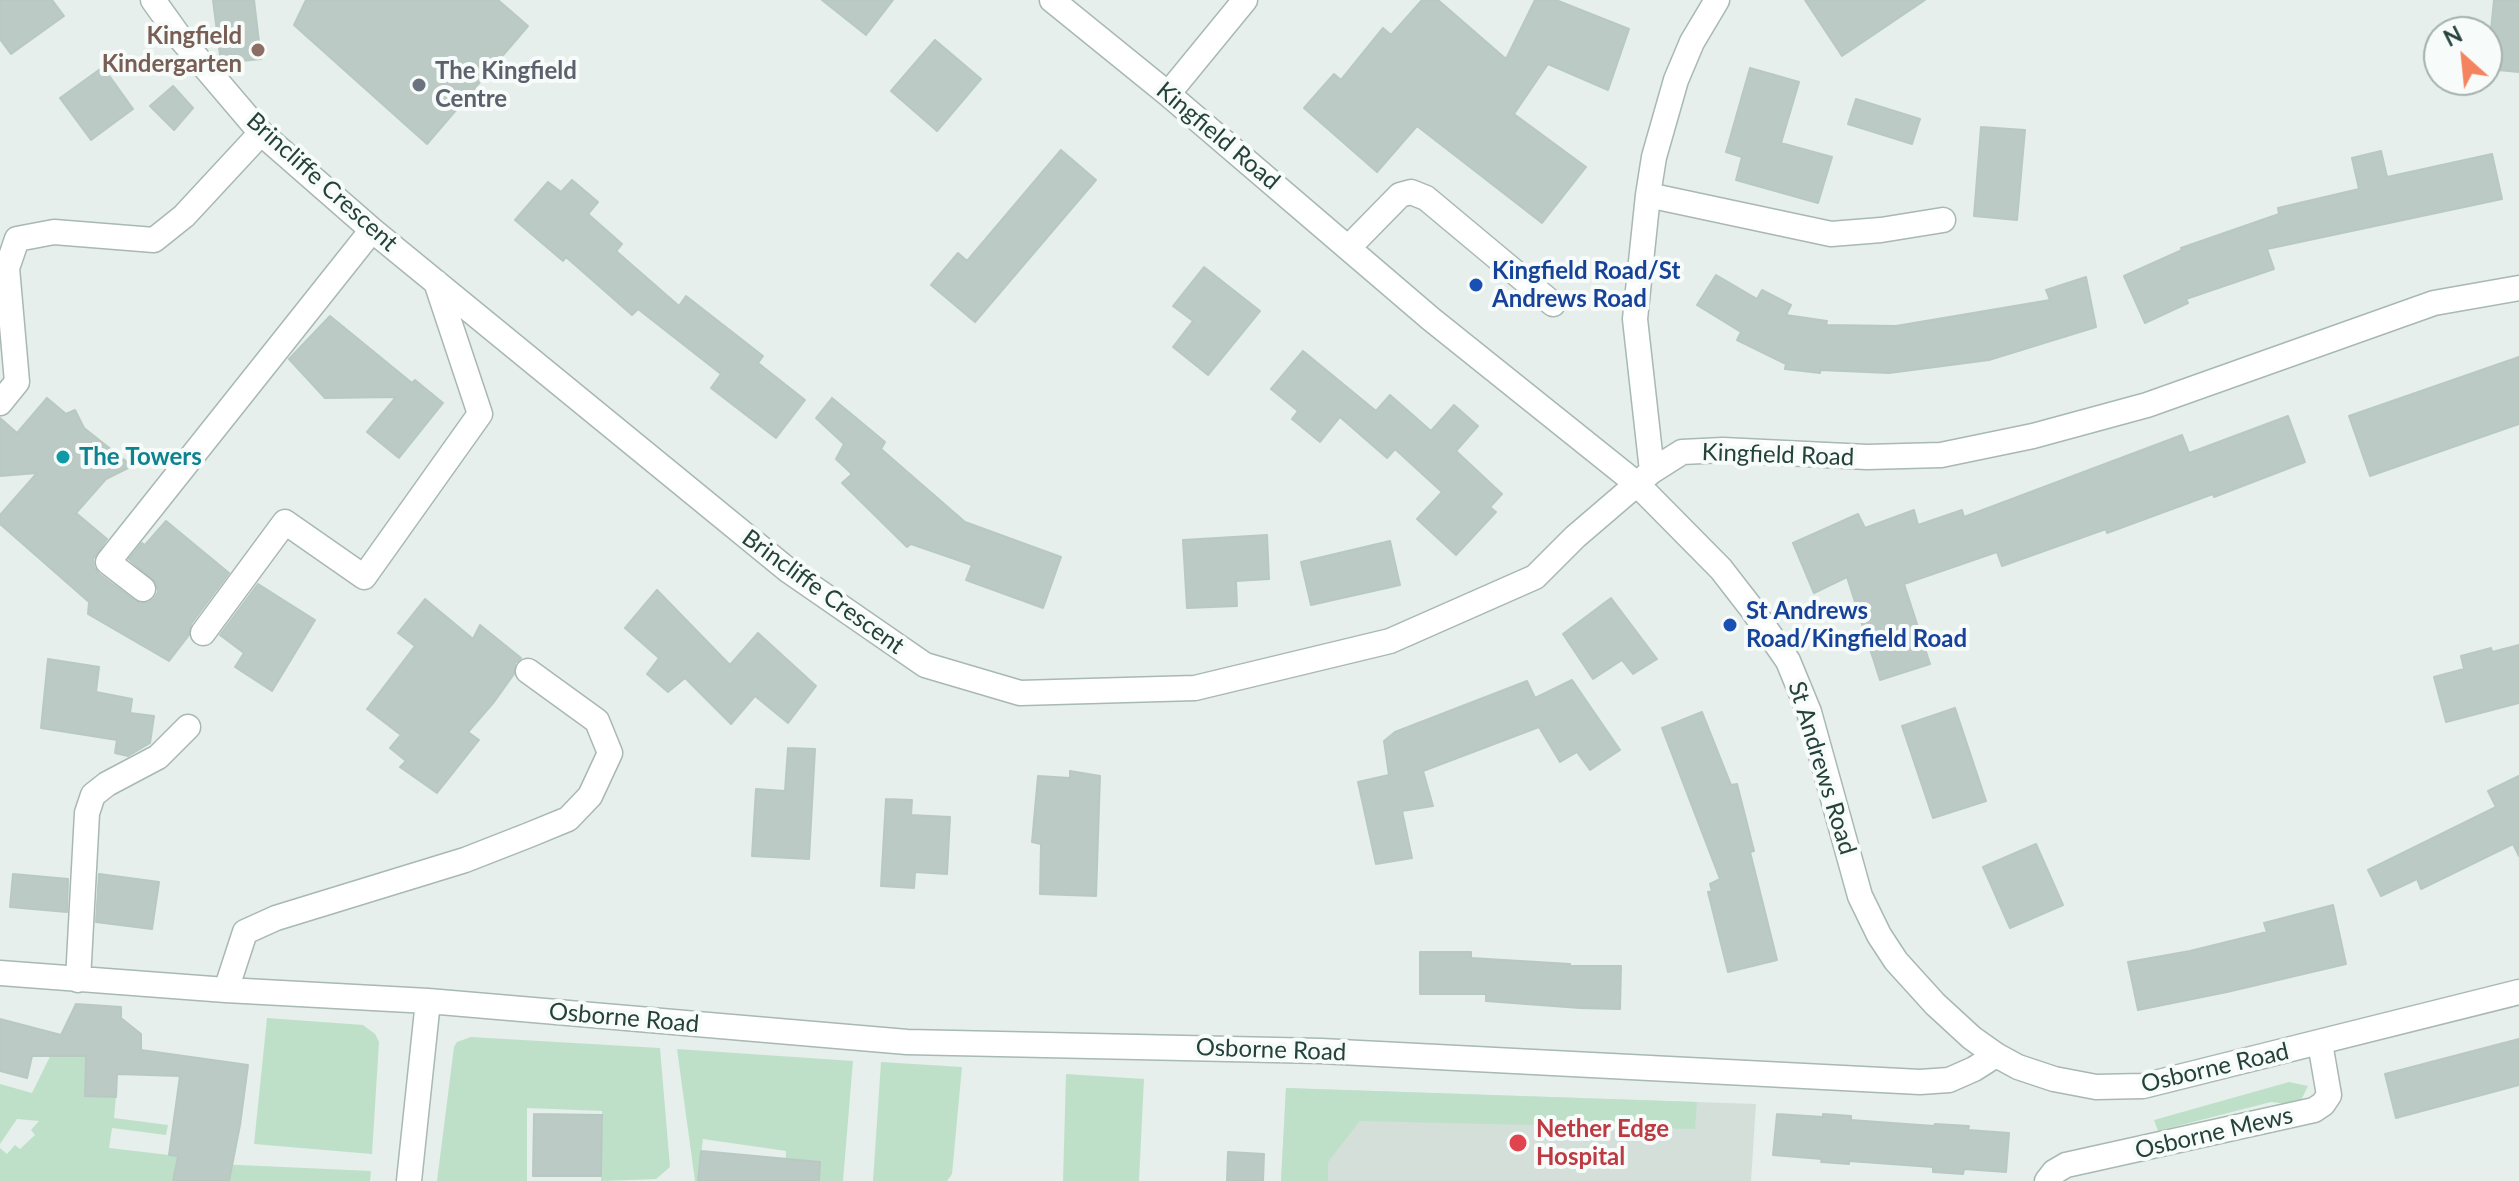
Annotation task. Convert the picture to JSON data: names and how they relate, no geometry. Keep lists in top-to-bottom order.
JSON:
{
  "streets": {
    "street": [
      "Kingfield Road",
      "Brincliffe Crescent",
      "St Andrews Road",
      "Osborne Road",
      "Osborne Mews"
    ]
  },
  "crossings": [
    ["Kingfield Road", "Brincliffe Crescent"],
    ["Kingfield Road", "St Andrews Road"],
    ["Brincliffe Crescent", "St Andrews Road"],
    ["St Andrews Road", "Osborne Road"],
    ["Osborne Road", "Osborne Mews"]
  ],
  "places": [
    "Kingfield Kindergarten",
    "The Kingfield Centre",
    "Kingfield Road/St Andrews Road",
    "The Towers",
    "St Andrews Road/Kingfield Road",
    "Nether Edge Hospital"
  ],
  "north": "top left"
}
